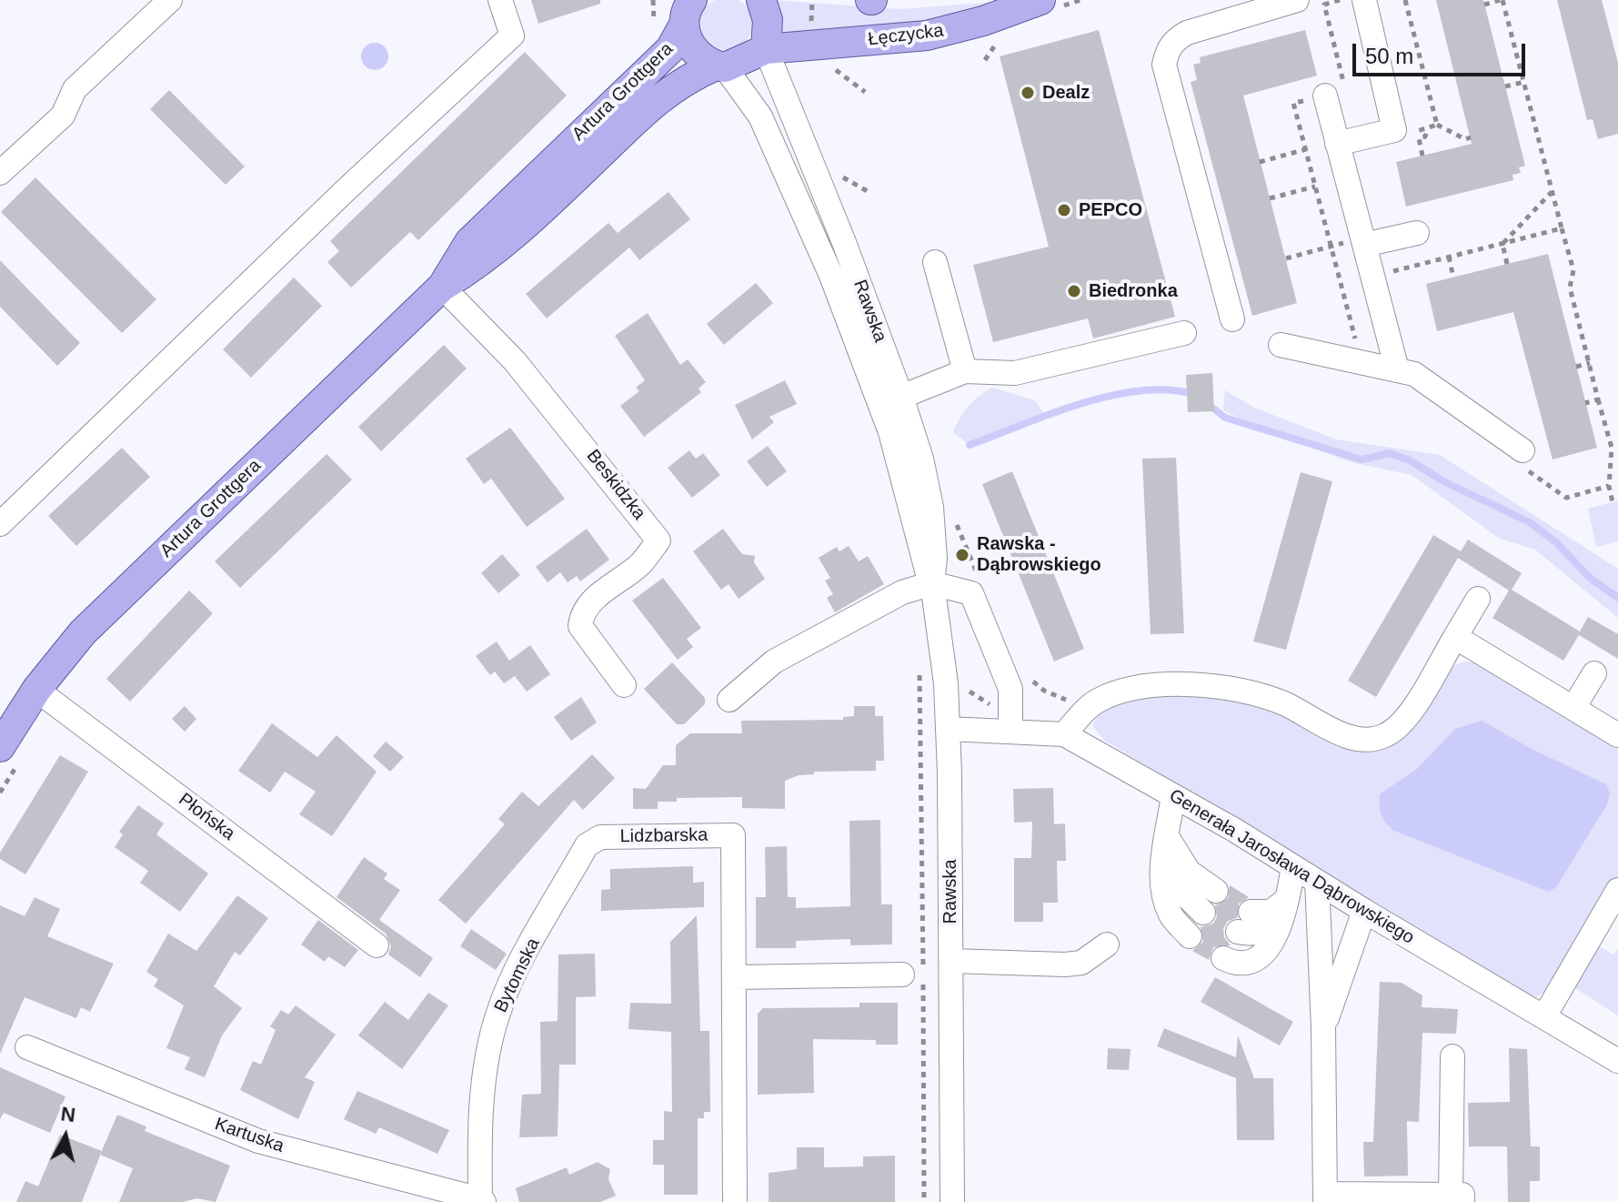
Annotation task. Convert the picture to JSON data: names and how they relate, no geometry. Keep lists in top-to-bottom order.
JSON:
{
  "streets": {
    "main road": ["Łęczycka", "Artura Grottgera"],
    "street": [
      "Rawska",
      "Beskidzka",
      "Płońska",
      "Lidzbarska",
      "Generała Jarosława Dąbrowskiego",
      "Bytomska",
      "Kartuska"
    ]
  },
  "crossings": [
    ["Łęczycka", "Artura Grottgera"],
    ["Łęczycka", "Rawska"],
    ["Artura Grottgera", "Rawska"],
    ["Artura Grottgera", "Beskidzka"],
    ["Artura Grottgera", "Płońska"],
    ["Rawska", "Generała Jarosława Dąbrowskiego"],
    ["Lidzbarska", "Bytomska"],
    ["Bytomska", "Kartuska"]
  ],
  "places": [
    "Dealz",
    "PEPCO",
    "Biedronka",
    "Rawska - Dąbrowskiego"
  ],
  "scale_bar": "50 m",
  "north": "top"
}
